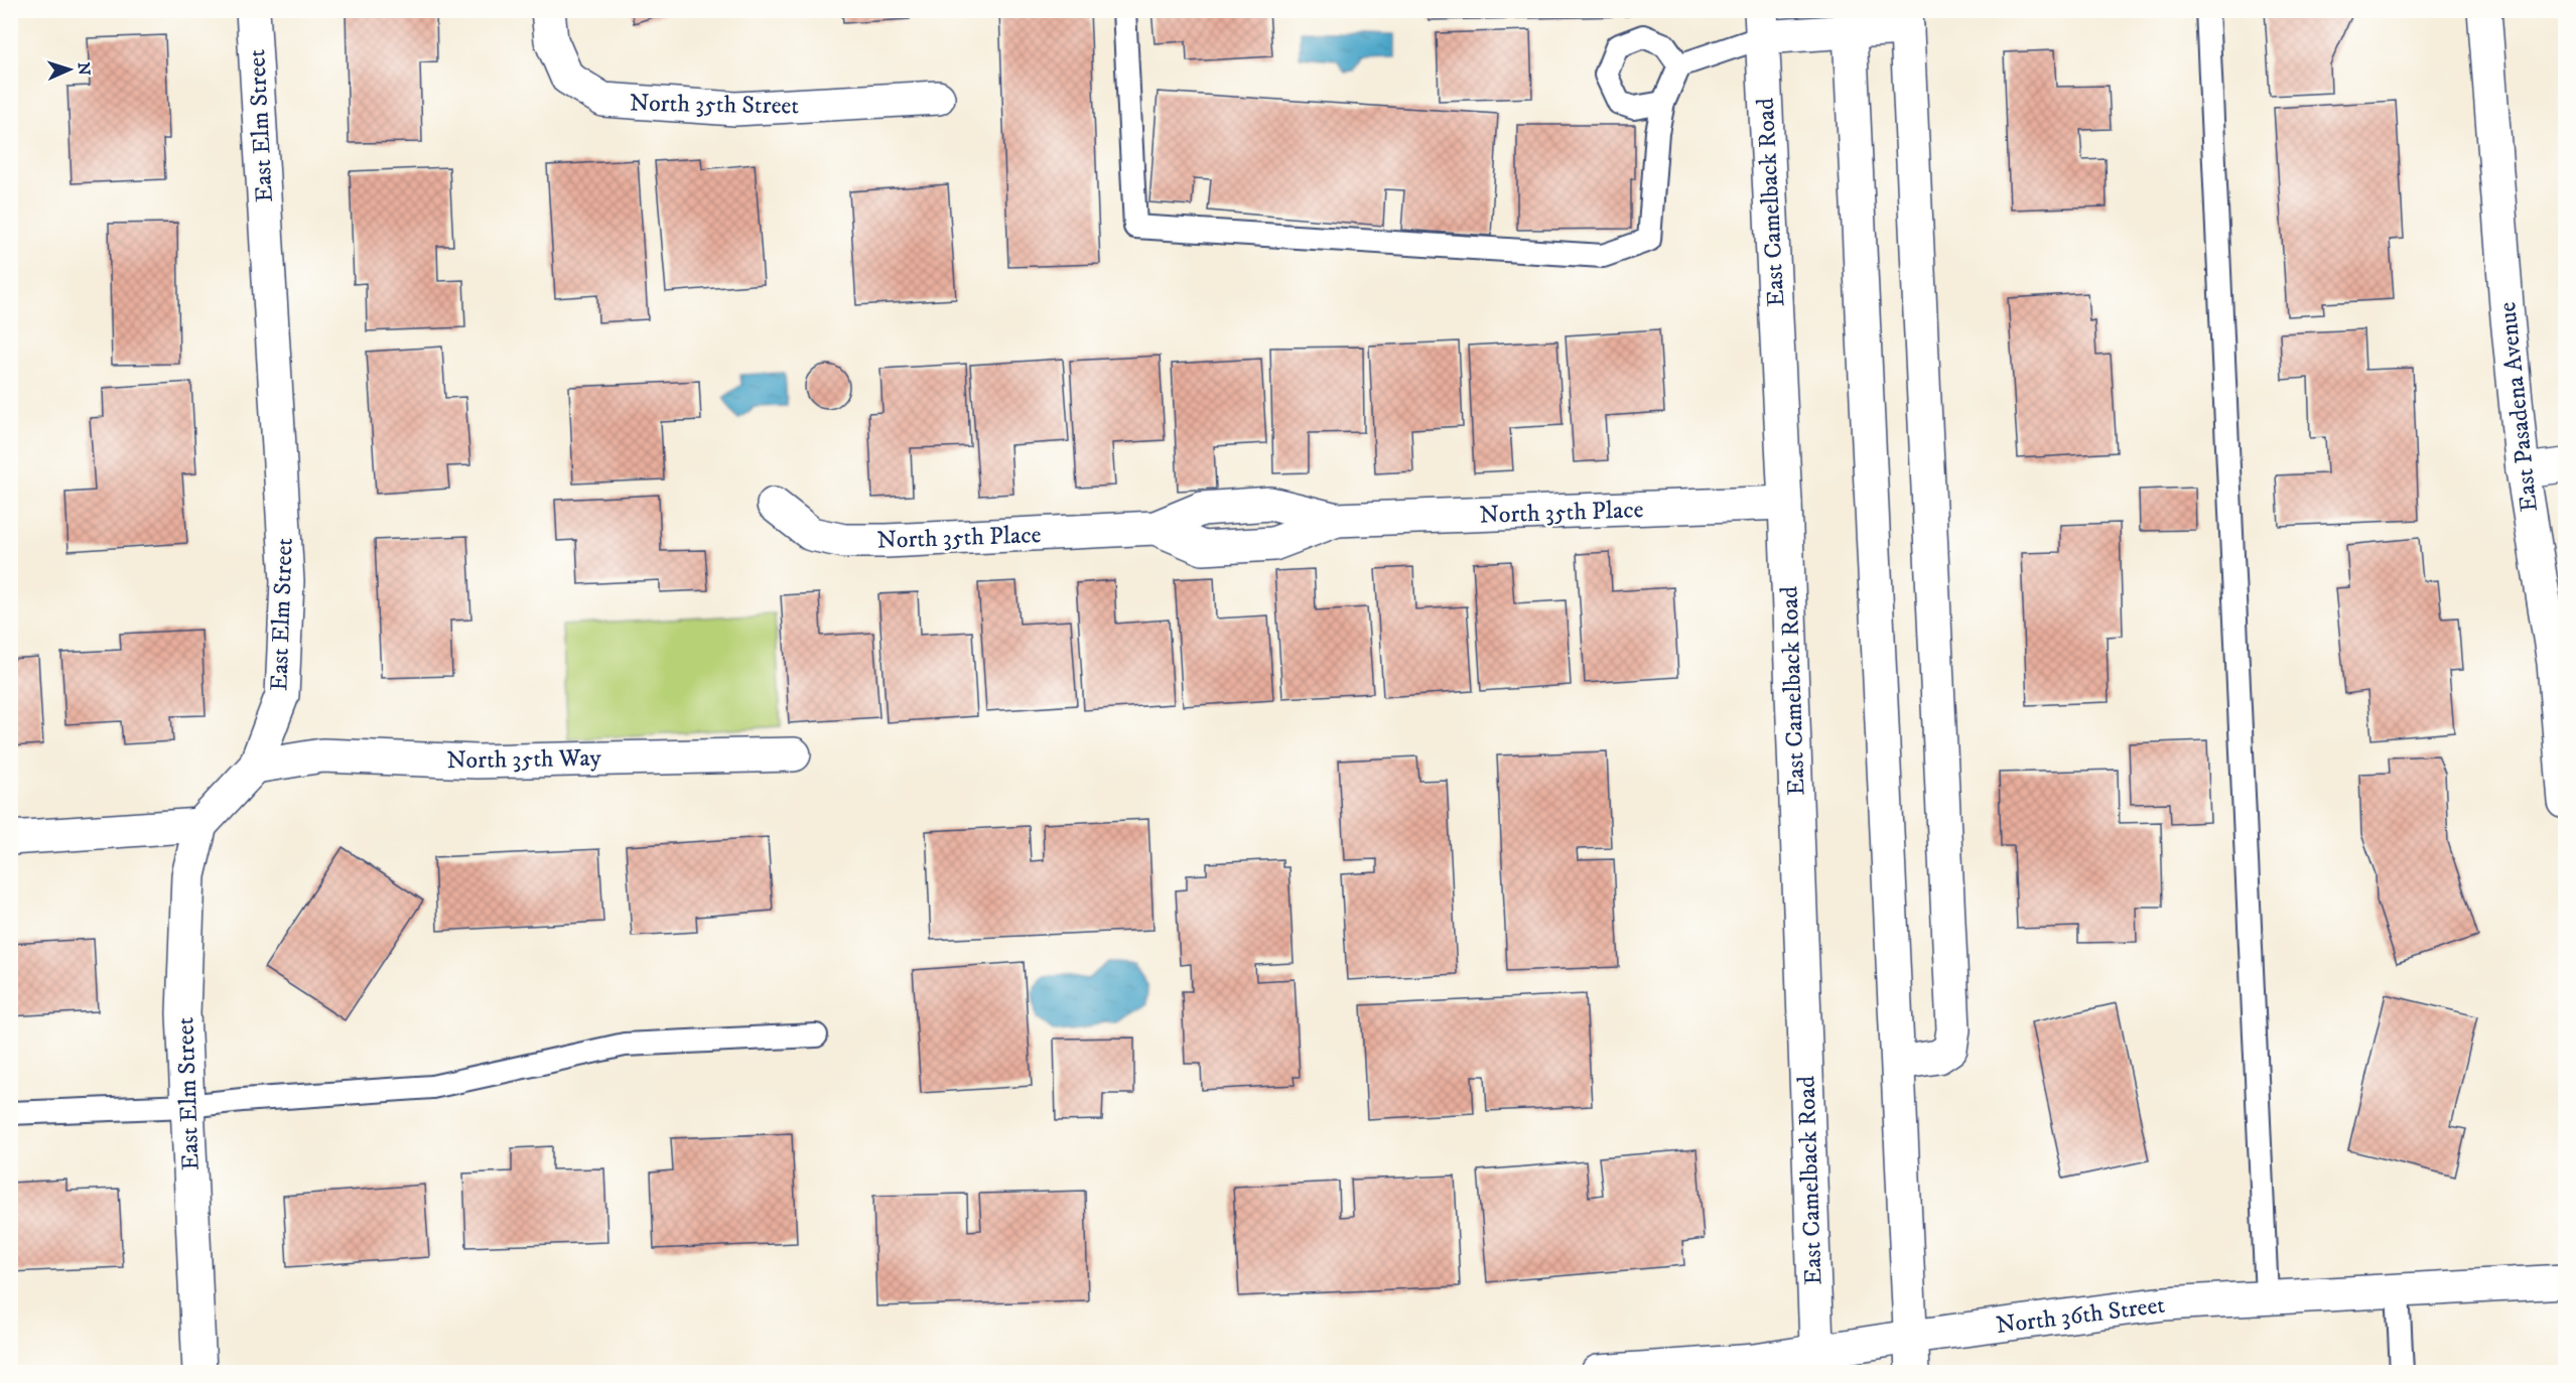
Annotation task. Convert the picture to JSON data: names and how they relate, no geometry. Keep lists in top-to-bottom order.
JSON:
{
  "streets": {
    "street": [
      "North 35th Street",
      "East Elm Street",
      "East Camelback Road",
      "East Pasadena Avenue",
      "North 35th Place",
      "North 35th Way",
      "North 36th Street"
    ]
  },
  "crossings": [
    ["East Elm Street", "North 35th Way"],
    ["East Camelback Road", "North 35th Place"],
    ["East Camelback Road", "North 36th Street"]
  ],
  "north": "right"
}
